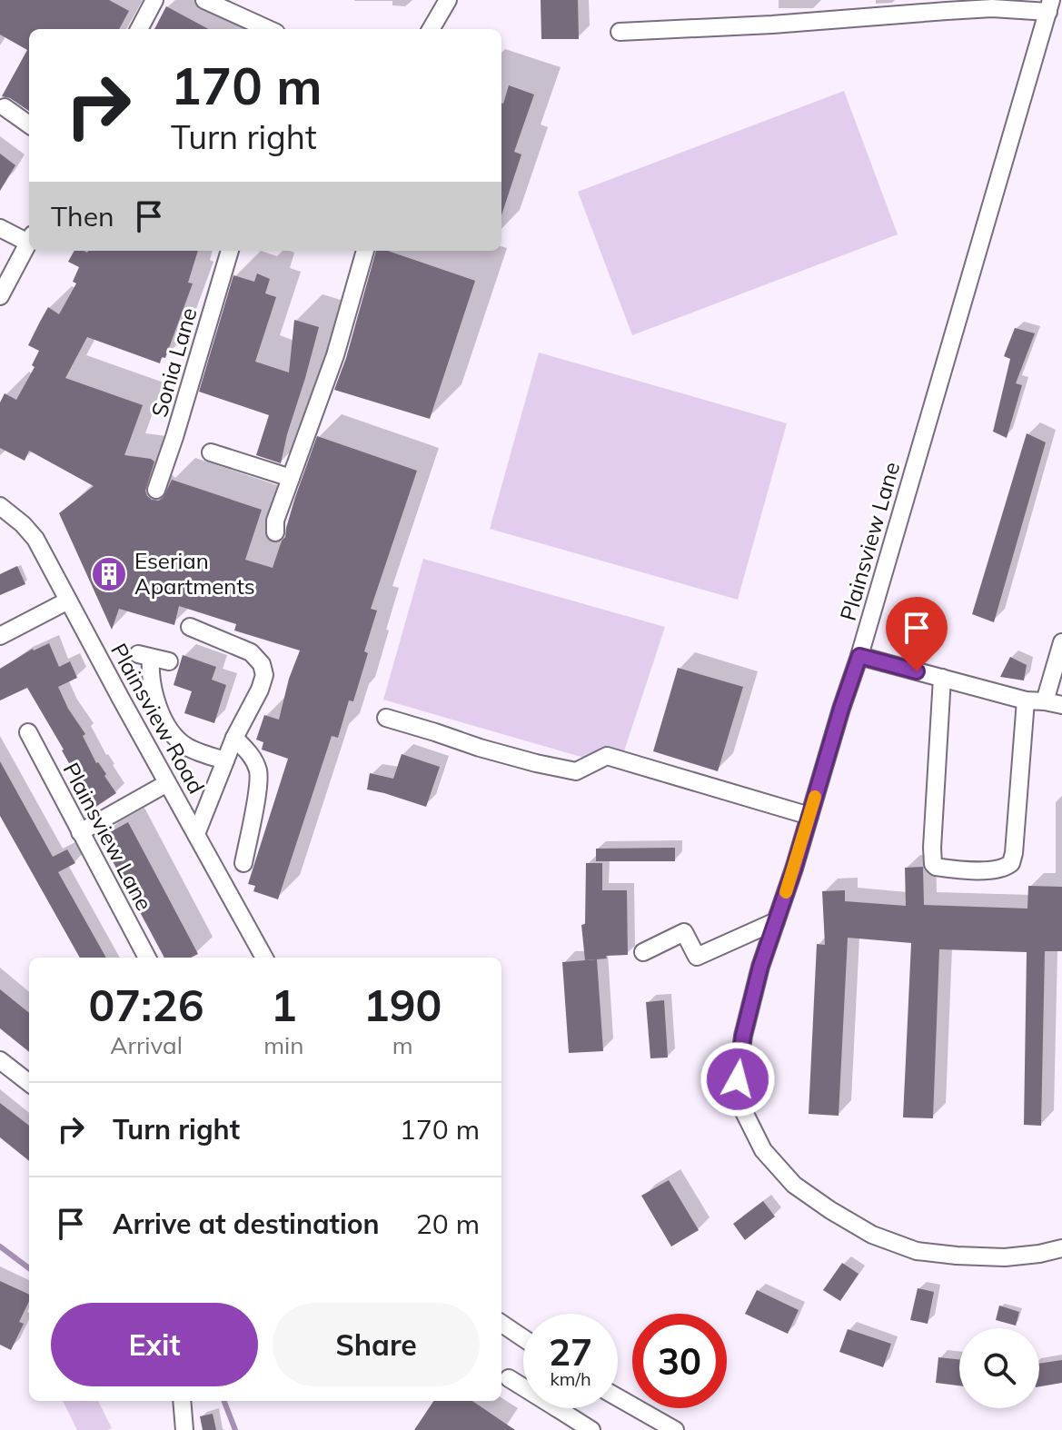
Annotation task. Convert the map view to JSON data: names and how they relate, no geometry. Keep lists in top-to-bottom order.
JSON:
{
  "streets": {
    "street": ["Sonia Lane", "Plainsview Lane", "Plainsview Road"]
  },
  "places": {
    "building": ["Eserian Apartments"]
  },
  "page": {
    "turn": ["170 m", "Turn right"],
    "then": "Then",
    "eta": [
      "07:26",
      "Arrival",
      "1",
      "min",
      "190",
      "m"
    ],
    "list": [
      {
        "name": "Turn right",
        "value": "170 m"
      },
      {
        "name": "Arrive at destination",
        "value": "20 m"
      }
    ],
    "buttons": ["Exit", "Share"],
    "speed": "27 km/h",
    "limit": "30"
  }
}
